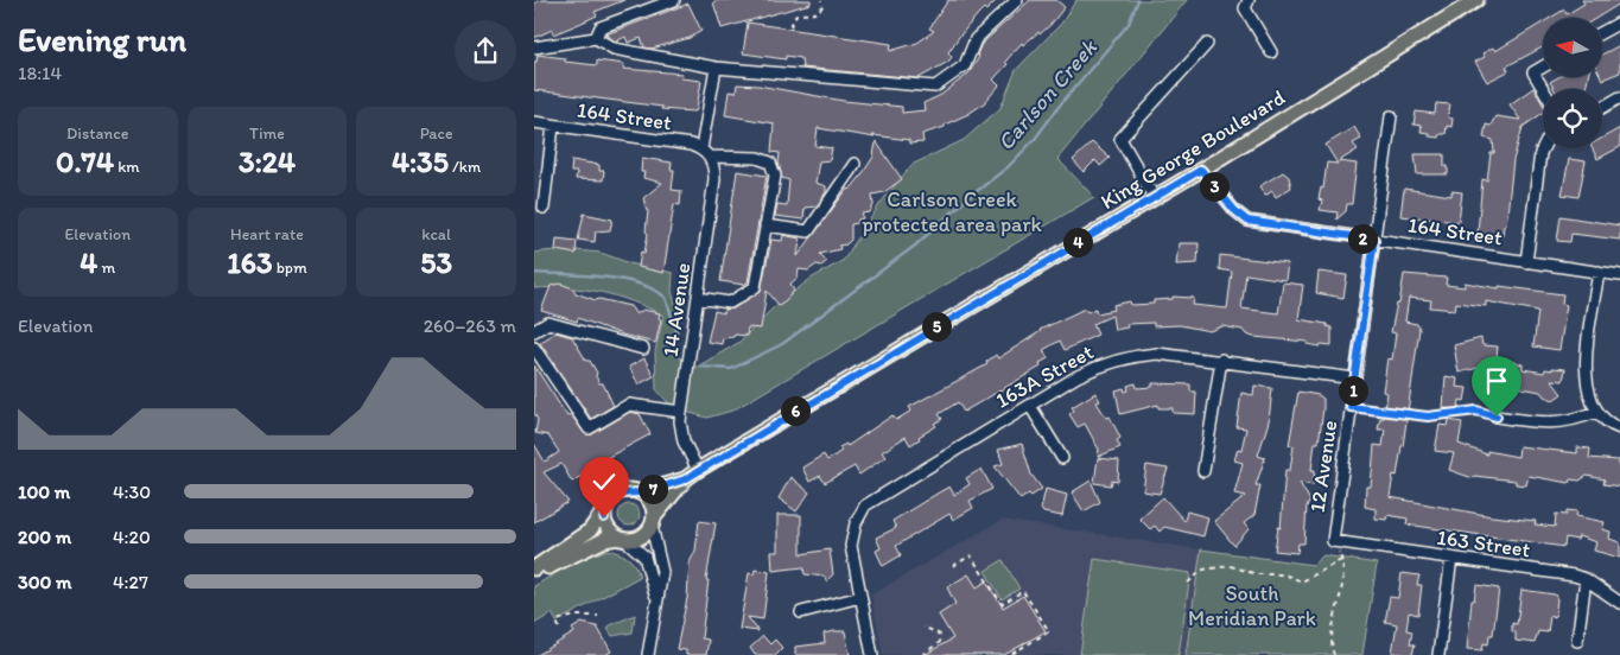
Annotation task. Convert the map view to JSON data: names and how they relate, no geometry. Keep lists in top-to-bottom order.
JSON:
{
  "streets": {
    "main road": ["King George Boulevard"],
    "street": [
      "164 Street",
      "14 Avenue",
      "163A Street",
      "12 Avenue",
      "163 Street"
    ]
  },
  "crossings": [
    ["164 Street", "King George Boulevard"],
    ["164 Street", "14 Avenue"],
    ["164 Street", "12 Avenue"],
    ["King George Boulevard", "14 Avenue"],
    ["163A Street", "12 Avenue"],
    ["12 Avenue", "163 Street"]
  ],
  "water": ["Carlson Creek"],
  "parks": ["Carlson Creek protected area park", "South Meridian Park"],
  "north": "left",
  "page": {
    "heading": ["Evening run", "18:14"],
    "stats": [
      ["Distance", "0.74 km"],
      ["Time", "3:24"],
      ["Pace", "4:35 /km"],
      ["Elevation", "4 m"],
      ["Heart rate", "163 bpm"],
      ["kcal", "53"]
    ],
    "pins": [
      "3",
      "2",
      "4",
      "5",
      "1",
      "6",
      "7"
    ],
    "chart": ["Elevation", "260–263 m"],
    "list": [
      {
        "name": "100 m",
        "note": "4:30"
      },
      {
        "name": "200 m",
        "note": "4:20"
      },
      {
        "name": "300 m",
        "note": "4:27"
      }
    ]
  }
}
